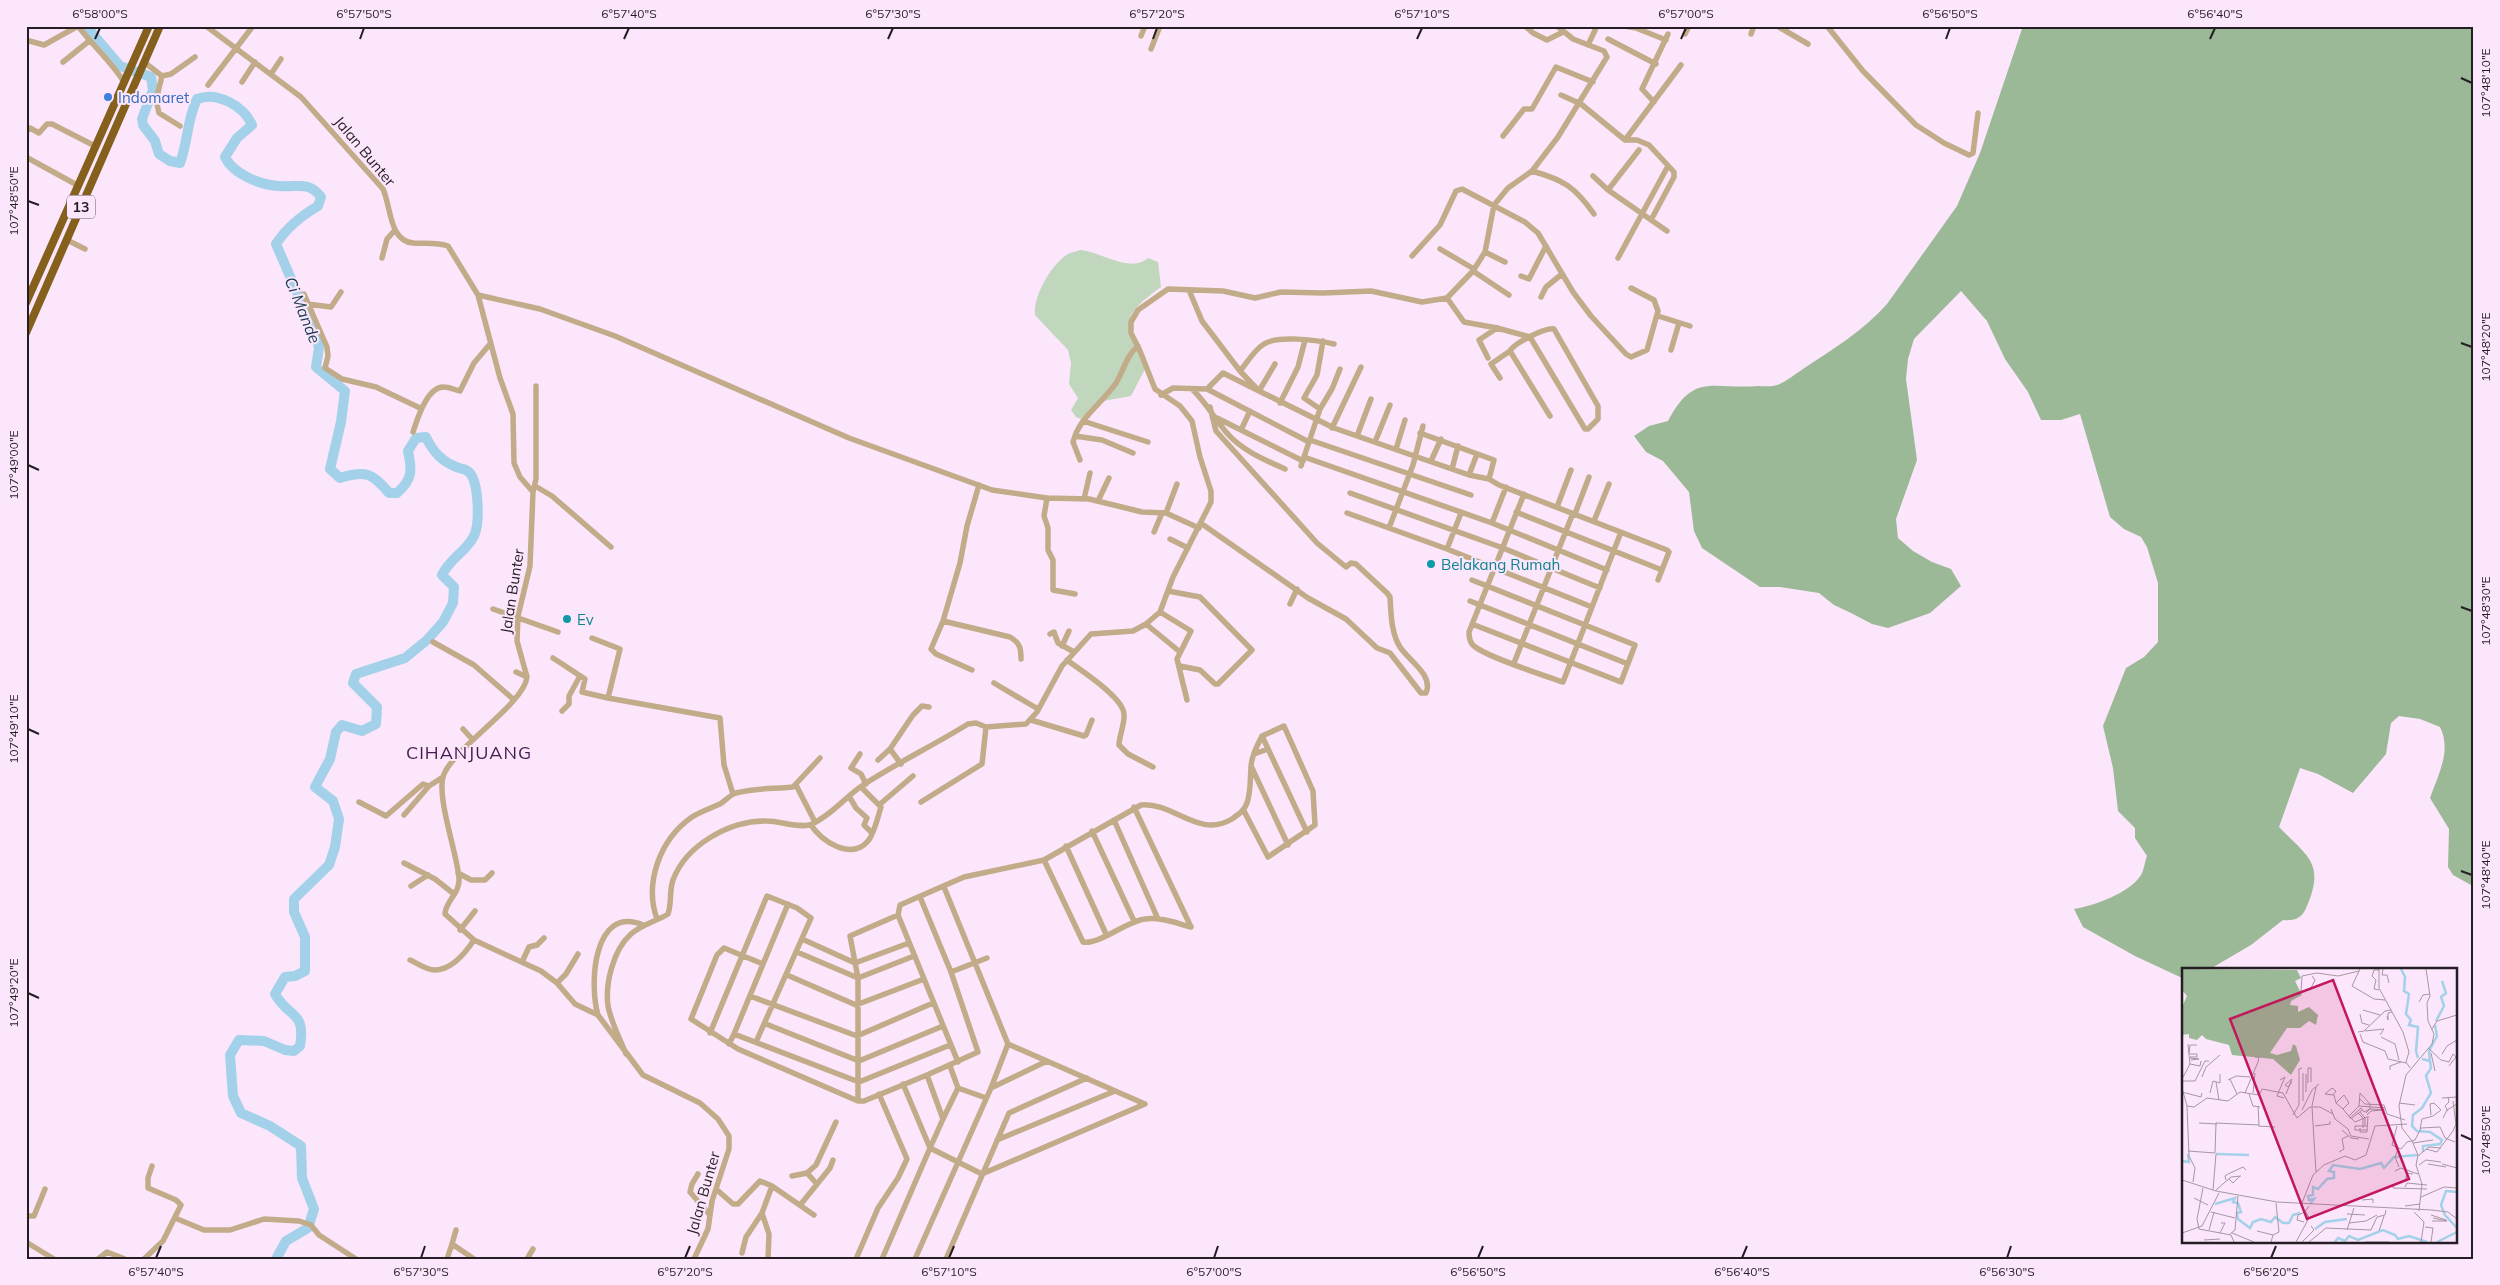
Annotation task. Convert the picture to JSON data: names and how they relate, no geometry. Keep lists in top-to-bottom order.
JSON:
{
  "streets": {
    "highway": ["13"],
    "street": ["Jalan Bunter"]
  },
  "districts": ["CIHANJUANG"],
  "water": ["Ci Mande"],
  "places": ["Indomaret", "Belakang Rumah", "Ev"],
  "coordinates": [
    "6°58'00\"S",
    "6°57'50\"S",
    "6°57'40\"S",
    "6°57'30\"S",
    "6°57'20\"S",
    "6°57'10\"S",
    "6°57'00\"S",
    "6°56'50\"S",
    "6°56'40\"S",
    "107°48'10\"E",
    "107°48'50\"E",
    "107°48'20\"E",
    "107°49'00\"E",
    "107°48'30\"E",
    "107°49'10\"E",
    "107°48'40\"E",
    "107°49'20\"E",
    "6°56'30\"S",
    "6°56'20\"S"
  ]
}
